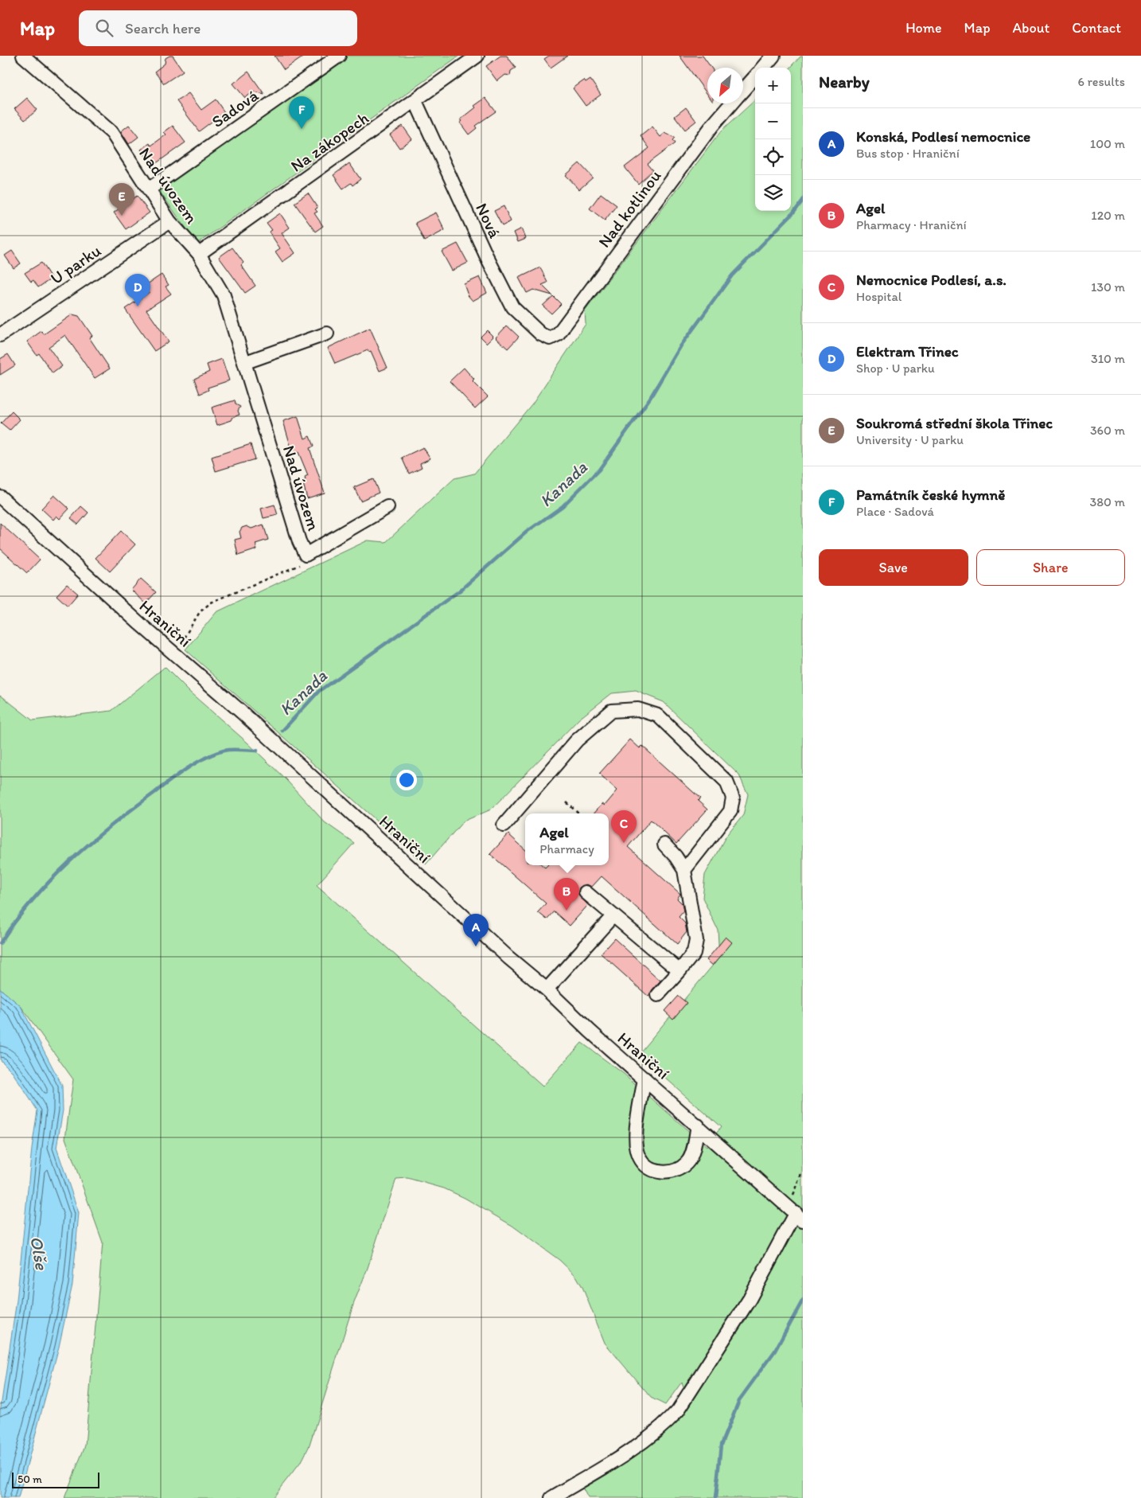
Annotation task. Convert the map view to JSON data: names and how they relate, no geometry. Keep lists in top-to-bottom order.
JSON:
{
  "streets": {
    "street": [
      "Sadová",
      "Na zákopech",
      "Nad úvozem",
      "Nad kotlinou",
      "Nová",
      "U parku",
      "Hraniční"
    ]
  },
  "crossings": [
    ["Sadová", "Nad úvozem"],
    ["Na zákopech", "Nad úvozem"],
    ["Na zákopech", "Nová"],
    ["Nad úvozem", "U parku"],
    ["Nad kotlinou", "Nová"]
  ],
  "water": ["Kanada", "Olše"],
  "scale_bar": "50 m",
  "north": "bottom left",
  "page": {
    "header": "Map",
    "search": "Search here",
    "nav": [
      "Home",
      "Map",
      "About",
      "Contact"
    ],
    "heading": ["Nearby", "6 results"],
    "map_buttons": ["+", "−"],
    "pins": [
      "F",
      "E",
      "D",
      "C",
      "B",
      "A"
    ],
    "list": [
      {
        "mark": "A",
        "name": "Konská, Podlesí nemocnice",
        "note": "Bus stop · Hraniční",
        "value": "100 m"
      },
      {
        "mark": "B",
        "name": "Agel",
        "note": "Pharmacy · Hraniční",
        "value": "120 m"
      },
      {
        "mark": "C",
        "name": "Nemocnice Podlesí, a.s.",
        "note": "Hospital",
        "value": "130 m"
      },
      {
        "mark": "D",
        "name": "Elektram Třinec",
        "note": "Shop · U parku",
        "value": "310 m"
      },
      {
        "mark": "E",
        "name": "Soukromá střední škola Třinec",
        "note": "University · U parku",
        "value": "360 m"
      },
      {
        "mark": "F",
        "name": "Památník české hymně",
        "note": "Place · Sadová",
        "value": "380 m"
      }
    ],
    "buttons": ["Save", "Share"],
    "popup": ["Agel", "Pharmacy"],
    "scale": "50 m"
  }
}
